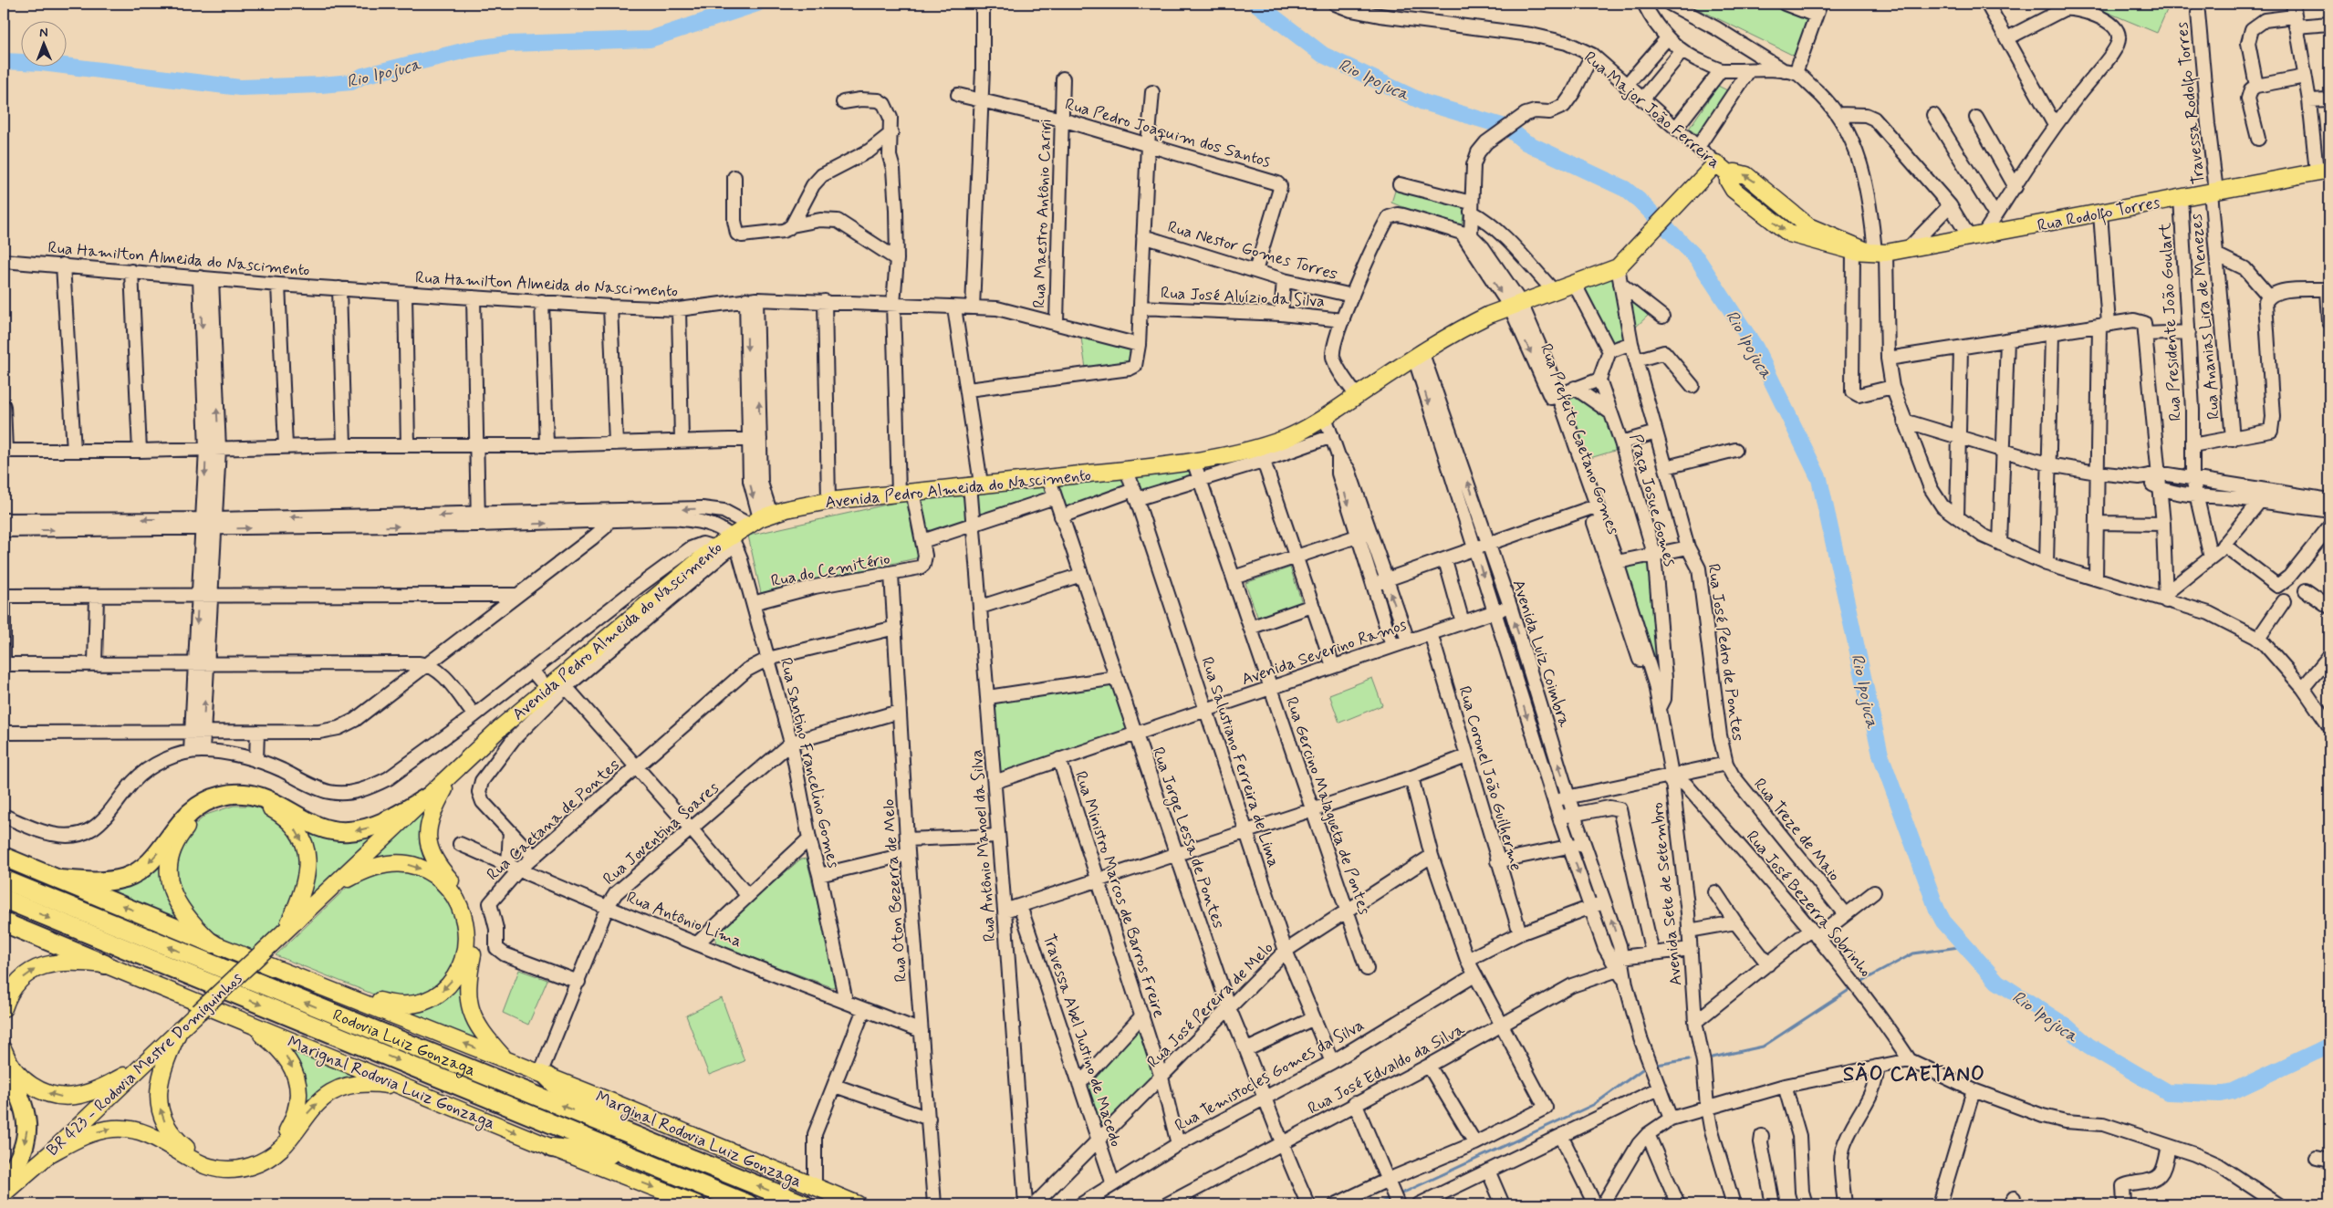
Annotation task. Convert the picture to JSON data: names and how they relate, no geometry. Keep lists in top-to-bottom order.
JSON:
{
  "streets": {
    "highway": ["Rodovia Luiz Gonzaga"],
    "main road": [
      "Rua Major João Ferreira",
      "Rua Rodolfo Torres",
      "Avenida Pedro Almeida do Nascimento",
      "BR 423 - Rodovia Mestre Domiguinhos",
      "Marignal Rodovia Luiz Gonzaga",
      "Marginal Rodovia Luiz Gonzaga"
    ],
    "street": [
      "Travessa Rodolfo Torres",
      "Rua Pedro Joaquim dos Santos",
      "Rua Maestro Antônio Cariri",
      "Rua Nestor Gomes Torres",
      "Rua Hamilton Almeida do Nascimento",
      "Rua José Aluízio da Silva",
      "Rua Ananias Lira de Menezes",
      "Rua Presidente João Goulart",
      "Rua Prefeito Caetano Gomes",
      "Praça Josue Gomes",
      "Rua do Cemitério",
      "Avenida Severino Ramos",
      "Rua José Pedro de Pontes",
      "Avenida Luiz Coimbra",
      "Rua Salustiano Ferreira de Lima",
      "Rua Santino Francelino Gomes",
      "Rua Coronel João Guilherme",
      "Rua Gercino Malagueta de Pontes",
      "Rua Caetana de Pontes",
      "Rua Treze de Maio",
      "Rua Joventina Soares",
      "Rua Jorge Lessa de Pontes",
      "Rua Antônio Manoel da Silva",
      "Rua Oton Bezerra de Melo",
      "Rua Ministro Marcos de Barros Freire",
      "Avenida Sete de Setembro",
      "Rua José Bezerra Sobrinho",
      "Rua Antônio Lima",
      "Rua José Pereira de Melo",
      "Travessa Abel Justino de Macedo",
      "Rua José Edvaldo da Silva",
      "Rua Temistocles Gomes da Silva"
    ]
  },
  "crossings": [
    ["Travessa Rodolfo Torres", "Rua Rodolfo Torres"],
    ["Travessa Rodolfo Torres", "Rua Ananias Lira de Menezes"],
    ["Rua Major João Ferreira", "Rua Rodolfo Torres"],
    ["Rua Pedro Joaquim dos Santos", "Rua Maestro Antônio Cariri"],
    ["Rua Pedro Joaquim dos Santos", "Rua Nestor Gomes Torres"],
    ["Rua Maestro Antônio Cariri", "Rua Hamilton Almeida do Nascimento"],
    ["Rua Rodolfo Torres", "Rua Ananias Lira de Menezes"],
    ["Rua Rodolfo Torres", "Rua Presidente João Goulart"],
    ["Rua Hamilton Almeida do Nascimento", "Rua Antônio Manoel da Silva"],
    ["Rua Prefeito Caetano Gomes", "Avenida Pedro Almeida do Nascimento"],
    ["Rua Prefeito Caetano Gomes", "Praça Josue Gomes"],
    ["Rua Prefeito Caetano Gomes", "Avenida Sete de Setembro"],
    ["Avenida Pedro Almeida do Nascimento", "Rua José Pedro de Pontes"],
    ["Avenida Pedro Almeida do Nascimento", "Avenida Luiz Coimbra"],
    ["Avenida Pedro Almeida do Nascimento", "Rua Salustiano Ferreira de Lima"],
    ["Avenida Pedro Almeida do Nascimento", "Rua Santino Francelino Gomes"],
    ["Avenida Pedro Almeida do Nascimento", "Rua Gercino Malagueta de Pontes"],
    ["Avenida Pedro Almeida do Nascimento", "Rua Caetana de Pontes"],
    ["Avenida Pedro Almeida do Nascimento", "Rua Jorge Lessa de Pontes"],
    ["Avenida Pedro Almeida do Nascimento", "Rua Antônio Manoel da Silva"],
    ["Praça Josue Gomes", "Avenida Sete de Setembro"],
    ["Rua do Cemitério", "Rua Santino Francelino Gomes"],
    ["Rua do Cemitério", "Rua Oton Bezerra de Melo"],
    ["Avenida Severino Ramos", "Avenida Luiz Coimbra"],
    ["Avenida Severino Ramos", "Rua Salustiano Ferreira de Lima"],
    ["Avenida Severino Ramos", "Rua Coronel João Guilherme"],
    ["Avenida Severino Ramos", "Rua Gercino Malagueta de Pontes"],
    ["Avenida Severino Ramos", "Rua Jorge Lessa de Pontes"],
    ["Avenida Severino Ramos", "Rua Antônio Manoel da Silva"],
    ["Avenida Severino Ramos", "Rua Ministro Marcos de Barros Freire"],
    ["Rua José Pedro de Pontes", "Rua Treze de Maio"],
    ["Avenida Luiz Coimbra", "Rua José Edvaldo da Silva"],
    ["Rua Salustiano Ferreira de Lima", "Rua José Pereira de Melo"],
    ["Rua Salustiano Ferreira de Lima", "Rua Temistocles Gomes da Silva"],
    ["Rua Santino Francelino Gomes", "Rua Caetana de Pontes"],
    ["Rua Santino Francelino Gomes", "Rua Joventina Soares"],
    ["Rua Santino Francelino Gomes", "Rua Antônio Lima"],
    ["Rua Gercino Malagueta de Pontes", "Rua José Pereira de Melo"],
    ["Rua Caetana de Pontes", "Rua Joventina Soares"],
    ["Rua Caetana de Pontes", "Rua Oton Bezerra de Melo"],
    ["Rua Caetana de Pontes", "Rua Antônio Lima"],
    ["Rua Joventina Soares", "Rua Oton Bezerra de Melo"],
    ["Rua Joventina Soares", "Rua Antônio Lima"],
    ["Rua Joventina Soares", "Marginal Rodovia Luiz Gonzaga"],
    ["Rua Jorge Lessa de Pontes", "Rua José Pereira de Melo"],
    ["Rua Jorge Lessa de Pontes", "Rua José Edvaldo da Silva"],
    ["Rua Jorge Lessa de Pontes", "Rua Temistocles Gomes da Silva"],
    ["Rua Oton Bezerra de Melo", "Rua Antônio Lima"],
    ["Rua Ministro Marcos de Barros Freire", "Rua José Pereira de Melo"],
    ["Rua Ministro Marcos de Barros Freire", "Rua Temistocles Gomes da Silva"],
    ["Avenida Sete de Setembro", "Rua José Bezerra Sobrinho"],
    ["Avenida Sete de Setembro", "Rua José Edvaldo da Silva"],
    ["Rua José Pereira de Melo", "Travessa Abel Justino de Macedo"],
    ["Travessa Abel Justino de Macedo", "Rua Temistocles Gomes da Silva"]
  ],
  "one_way": ["Marignal Rodovia Luiz Gonzaga"],
  "districts": ["SÃO CAETANO"],
  "water": ["Rio Ipojuca"],
  "north": "top"
}
